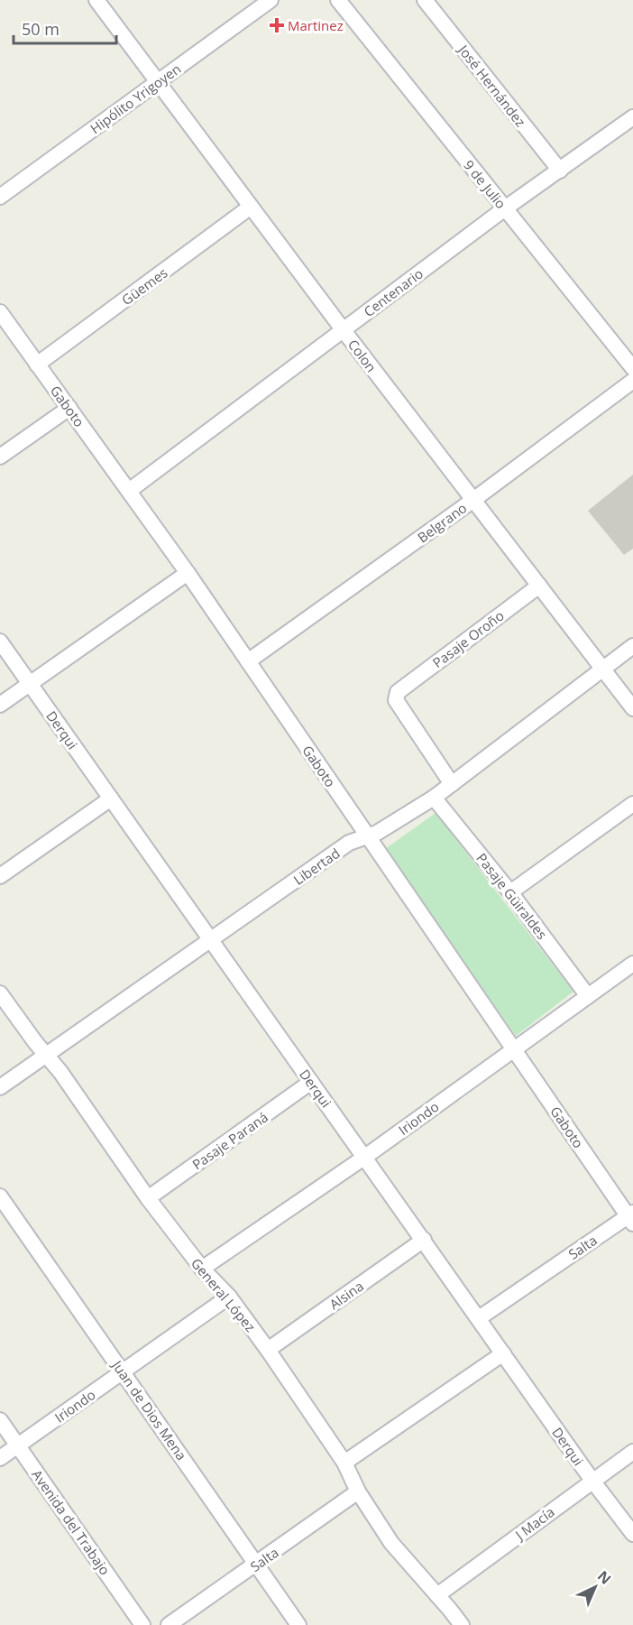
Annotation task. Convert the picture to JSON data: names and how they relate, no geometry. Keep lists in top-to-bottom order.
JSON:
{
  "streets": {
    "street": [
      "José Hernández",
      "Hipólito Yrigoyen",
      "9 de Julio",
      "Güemes",
      "Centenario",
      "Colon",
      "Gaboto",
      "Belgrano",
      "Pasaje Oroño",
      "Derqui",
      "Libertad",
      "Pasaje Güiraldes",
      "Iriondo",
      "Pasaje Paraná",
      "Salta",
      "General López",
      "Alsina",
      "Juan de Dios Mena",
      "Avenida del Trabajo",
      "J Macía"
    ]
  },
  "crossings": [
    ["José Hernández", "Centenario"],
    ["Hipólito Yrigoyen", "Colon"],
    ["9 de Julio", "Centenario"],
    ["Güemes", "Colon"],
    ["Güemes", "Gaboto"],
    ["Centenario", "Colon"],
    ["Centenario", "Gaboto"],
    ["Colon", "Belgrano"],
    ["Colon", "Pasaje Oroño"],
    ["Colon", "Libertad"],
    ["Gaboto", "Belgrano"],
    ["Gaboto", "Libertad"],
    ["Gaboto", "Iriondo"],
    ["Gaboto", "Salta"],
    ["Pasaje Oroño", "Libertad"],
    ["Derqui", "Libertad"],
    ["Derqui", "Iriondo"],
    ["Derqui", "Pasaje Paraná"],
    ["Derqui", "Salta"],
    ["Derqui", "Alsina"],
    ["Derqui", "J Macía"],
    ["Libertad", "Pasaje Güiraldes"],
    ["Libertad", "General López"],
    ["Pasaje Güiraldes", "Iriondo"],
    ["Iriondo", "General López"],
    ["Iriondo", "Juan de Dios Mena"],
    ["Iriondo", "Avenida del Trabajo"],
    ["Pasaje Paraná", "General López"],
    ["Salta", "General López"],
    ["Salta", "Juan de Dios Mena"],
    ["General López", "Alsina"],
    ["General López", "J Macía"]
  ],
  "places": {
    "health": ["Martinez"]
  },
  "scale_bar": "50 m",
  "north": "top right"
}
